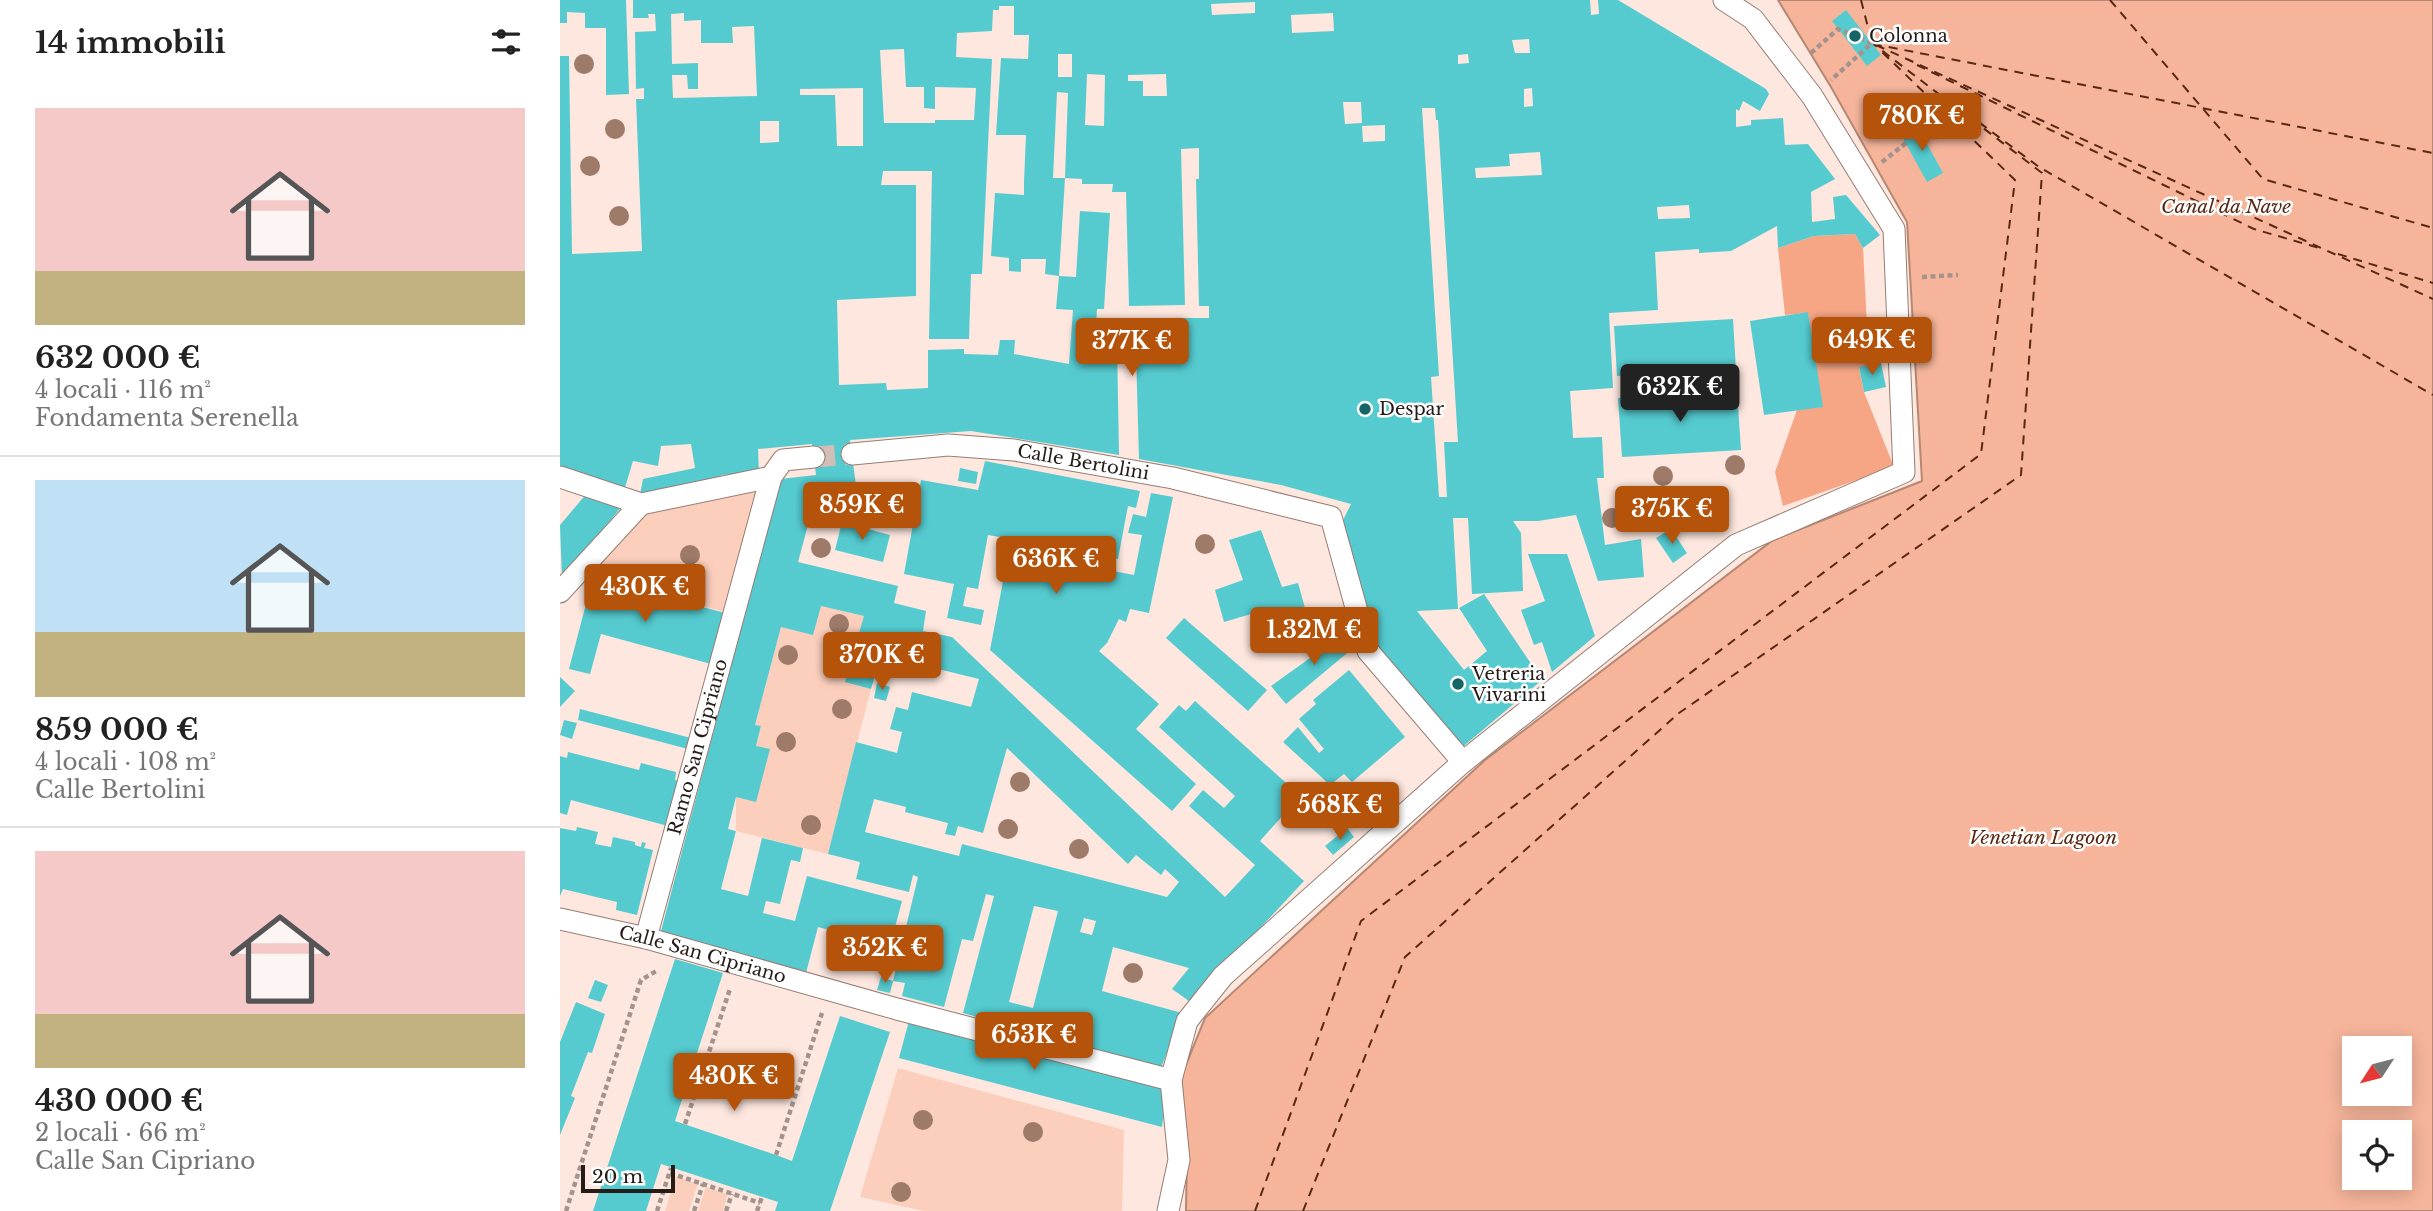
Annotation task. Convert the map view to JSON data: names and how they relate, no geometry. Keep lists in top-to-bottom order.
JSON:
{
  "streets": {
    "street": ["Calle Bertolini", "Ramo San Cipriano", "Calle San Cipriano"]
  },
  "crossings": [
    ["Ramo San Cipriano", "Calle San Cipriano"]
  ],
  "water": ["Canal da Nave", "Venetian Lagoon"],
  "places": ["Colonna", "Despar", "Vetreria Vivarini"],
  "scale_bar": "20 m",
  "north": "bottom left",
  "page": {
    "heading": "14 immobili",
    "list": [
      {
        "name": "632 000 €",
        "note": "4 locali · 116 m² · Fondamenta Serenella"
      },
      {
        "name": "859 000 €",
        "note": "4 locali · 108 m² · Calle Bertolini"
      },
      {
        "name": "430 000 €",
        "note": "2 locali · 66 m² · Calle San Cipriano"
      }
    ],
    "price": [
      "780K €",
      "649K €",
      "377K €",
      "632K €",
      "859K €",
      "375K €",
      "636K €",
      "430K €",
      "1.32M €",
      "370K €",
      "568K €",
      "352K €",
      "653K €",
      "430K €"
    ],
    "scale": "20 m"
  }
}
